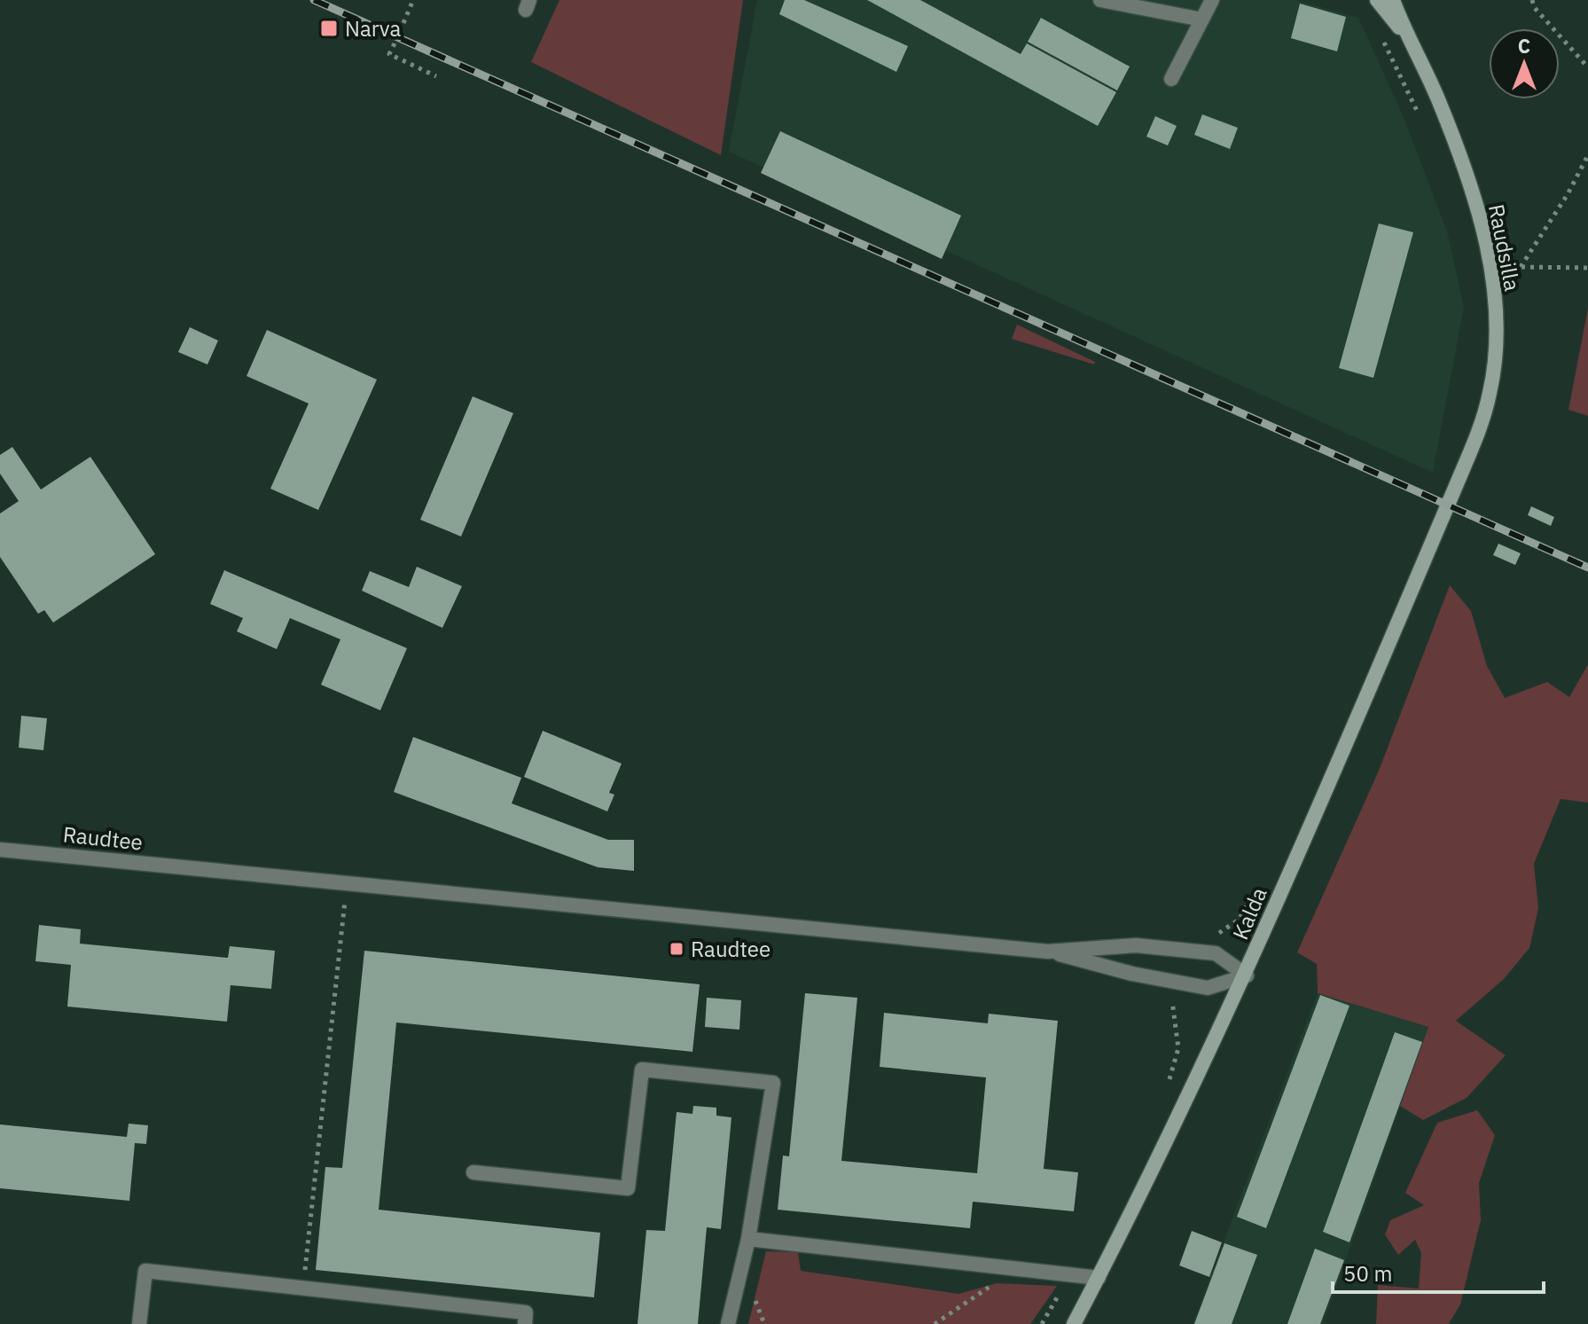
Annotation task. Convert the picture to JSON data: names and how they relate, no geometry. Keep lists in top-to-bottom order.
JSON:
{
  "streets": {
    "street": ["Raudsilla", "Raudtee", "Kalda"]
  },
  "crossings": [
    ["Raudsilla", "Kalda"],
    ["Raudtee", "Kalda"]
  ],
  "places": {
    "transit": ["Narva", "Raudtee"]
  },
  "scale_bar": "50 m",
  "north": "top"
}
